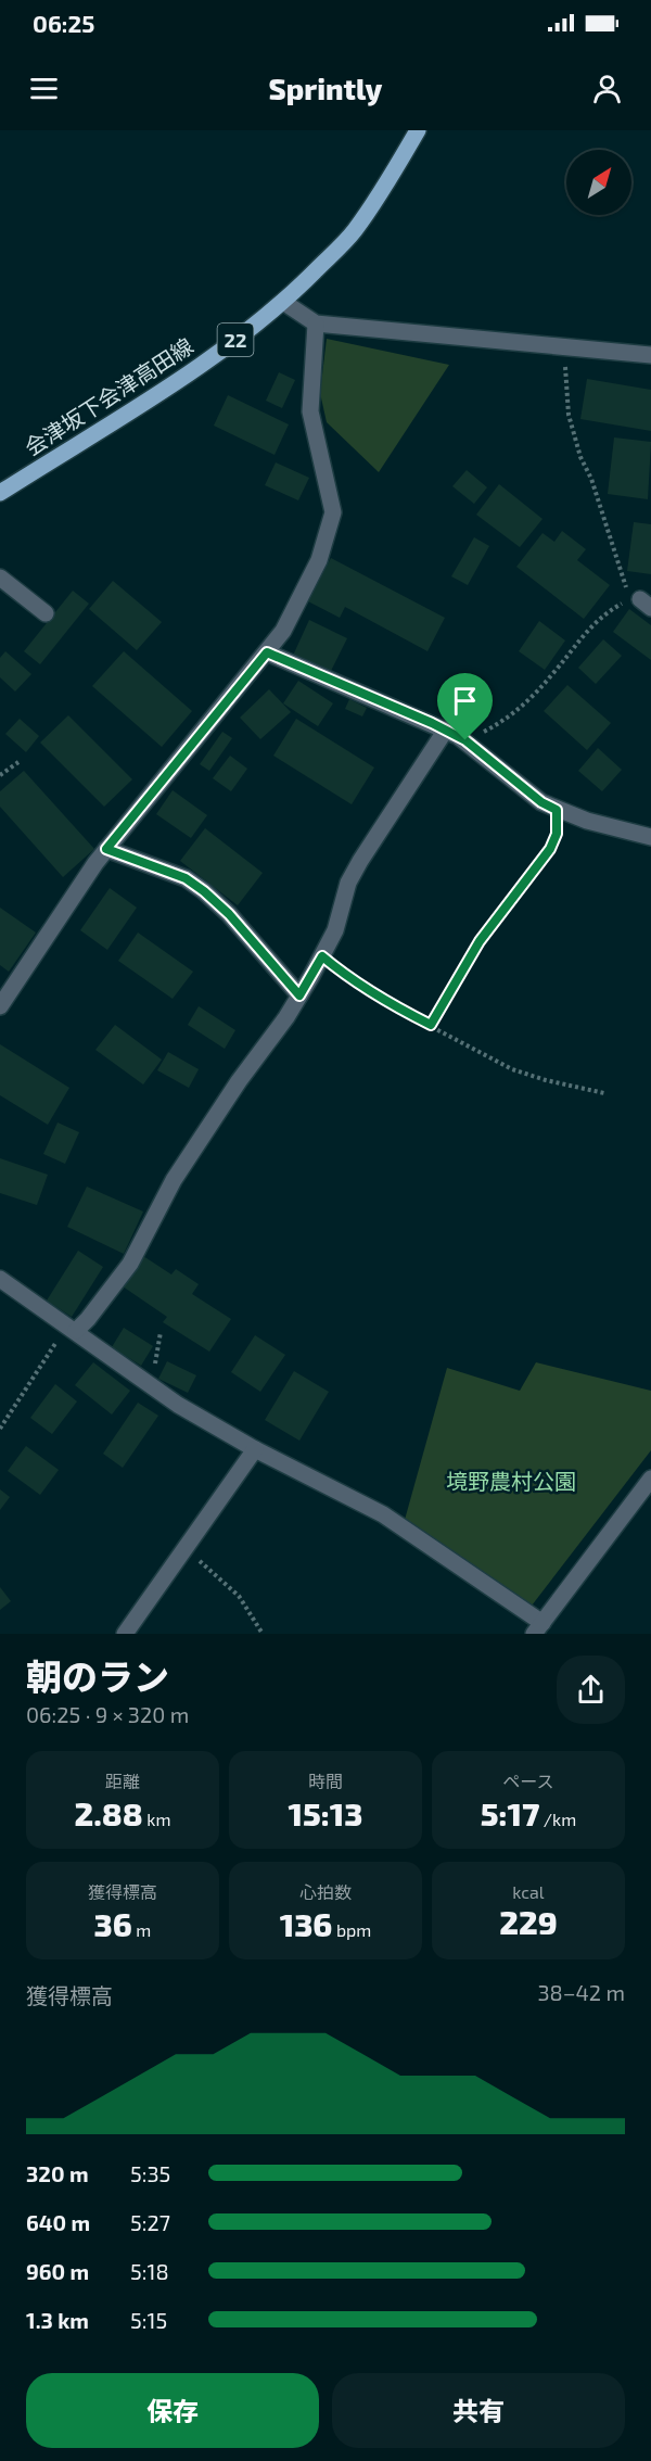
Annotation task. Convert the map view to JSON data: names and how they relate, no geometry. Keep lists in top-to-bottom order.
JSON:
{
  "streets": {
    "main road": ["22", "会津坂下会津高田線"]
  },
  "parks": ["境野農村公園"],
  "north": "top right",
  "page": {
    "status": "06:25",
    "header": "Sprintly",
    "heading": ["朝のラン", "06:25 · 9 × 320 m"],
    "stats": [
      ["距離", "2.88 km"],
      ["時間", "15:13"],
      ["ペース", "5:17 /km"],
      ["獲得標高", "36 m"],
      ["心拍数", "136 bpm"],
      ["kcal", "229"]
    ],
    "chart": ["獲得標高", "38–42 m"],
    "list": [
      {
        "name": "320 m",
        "note": "5:35"
      },
      {
        "name": "640 m",
        "note": "5:27"
      },
      {
        "name": "960 m",
        "note": "5:18"
      },
      {
        "name": "1.3 km",
        "note": "5:15"
      }
    ],
    "buttons": ["保存", "共有"]
  }
}
